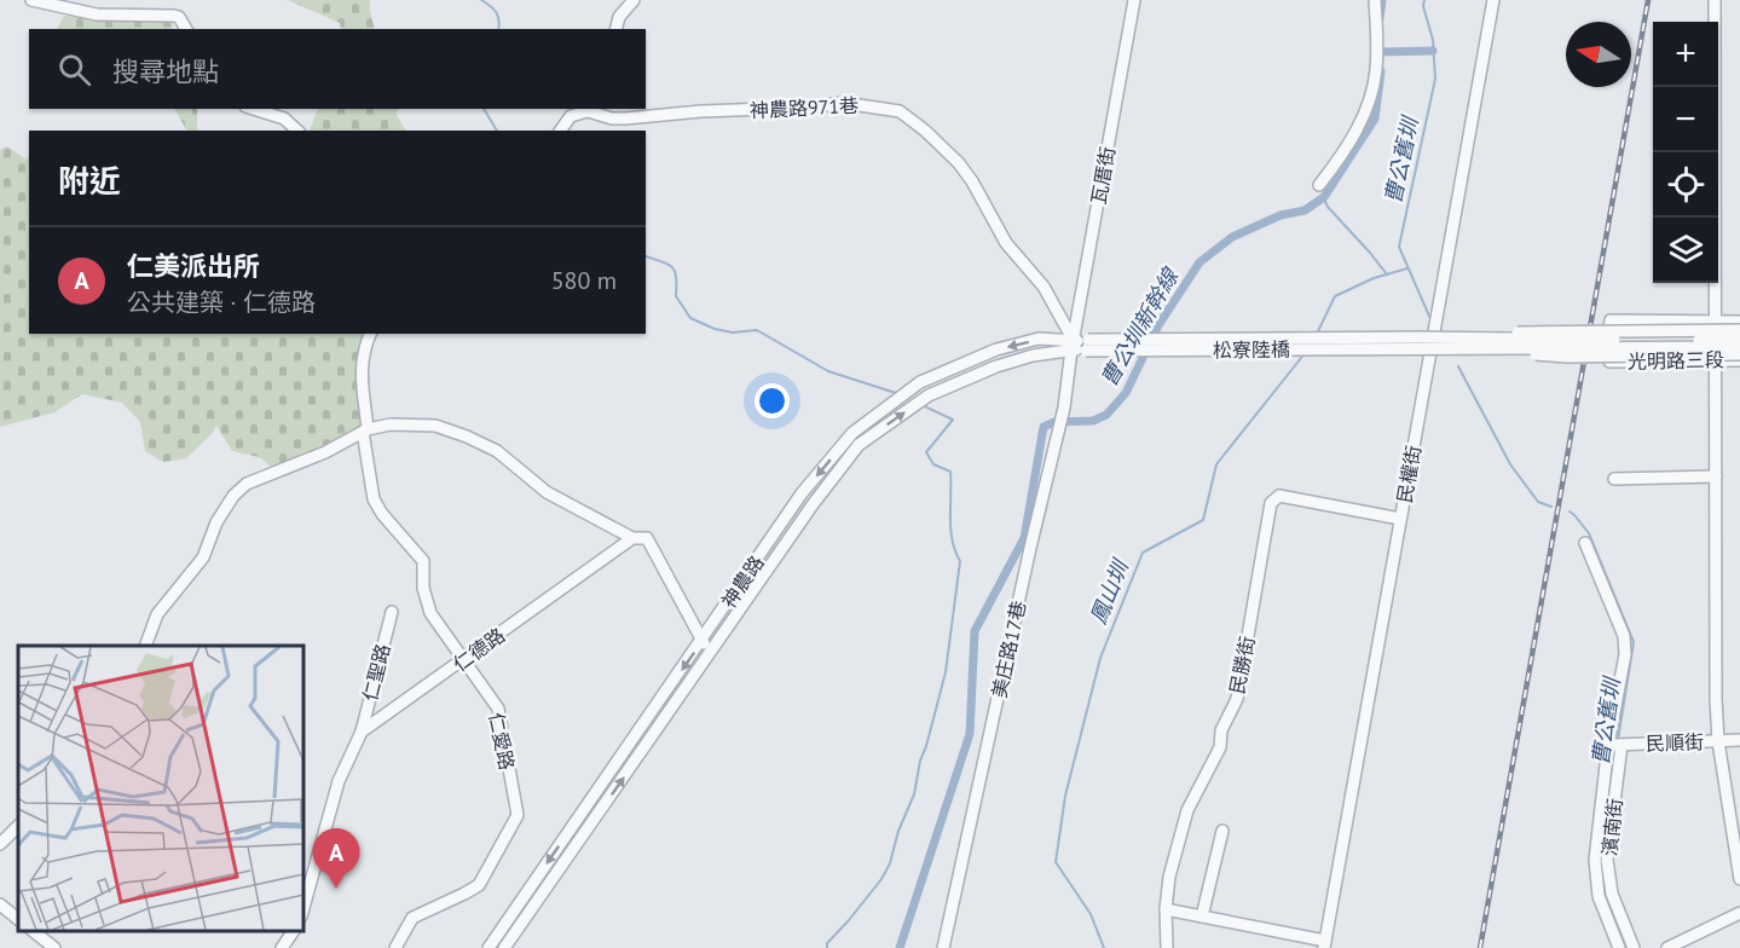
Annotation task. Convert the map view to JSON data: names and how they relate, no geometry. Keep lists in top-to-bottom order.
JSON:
{
  "streets": {
    "street": [
      "神農路971巷",
      "瓦厝街",
      "松寮陸橋",
      "光明路三段",
      "民權街",
      "神農路",
      "仁德路",
      "美庄路17巷",
      "民勝街",
      "仁聖路",
      "仁愛路",
      "民順街",
      "濱南街"
    ]
  },
  "crossings": [
    ["神農路971巷", "瓦厝街"],
    ["神農路971巷", "神農路"],
    ["神農路971巷", "美庄路17巷"],
    ["瓦厝街", "神農路"],
    ["瓦厝街", "美庄路17巷"],
    ["松寮陸橋", "光明路三段"],
    ["松寮陸橋", "神農路"],
    ["民權街", "民勝街"],
    ["神農路", "美庄路17巷"],
    ["仁德路", "仁聖路"],
    ["仁德路", "仁愛路"],
    ["民順街", "濱南街"]
  ],
  "water": ["曹公舊圳", "曹公圳新幹線", "鳳山圳"],
  "north": "left",
  "page": {
    "map_buttons": ["+", "−"],
    "search": "搜尋地點",
    "heading": "附近",
    "list": [
      {
        "mark": "A",
        "name": "仁美派出所",
        "note": "公共建築 · 仁德路",
        "value": "580 m"
      }
    ],
    "pins": "A"
  }
}
